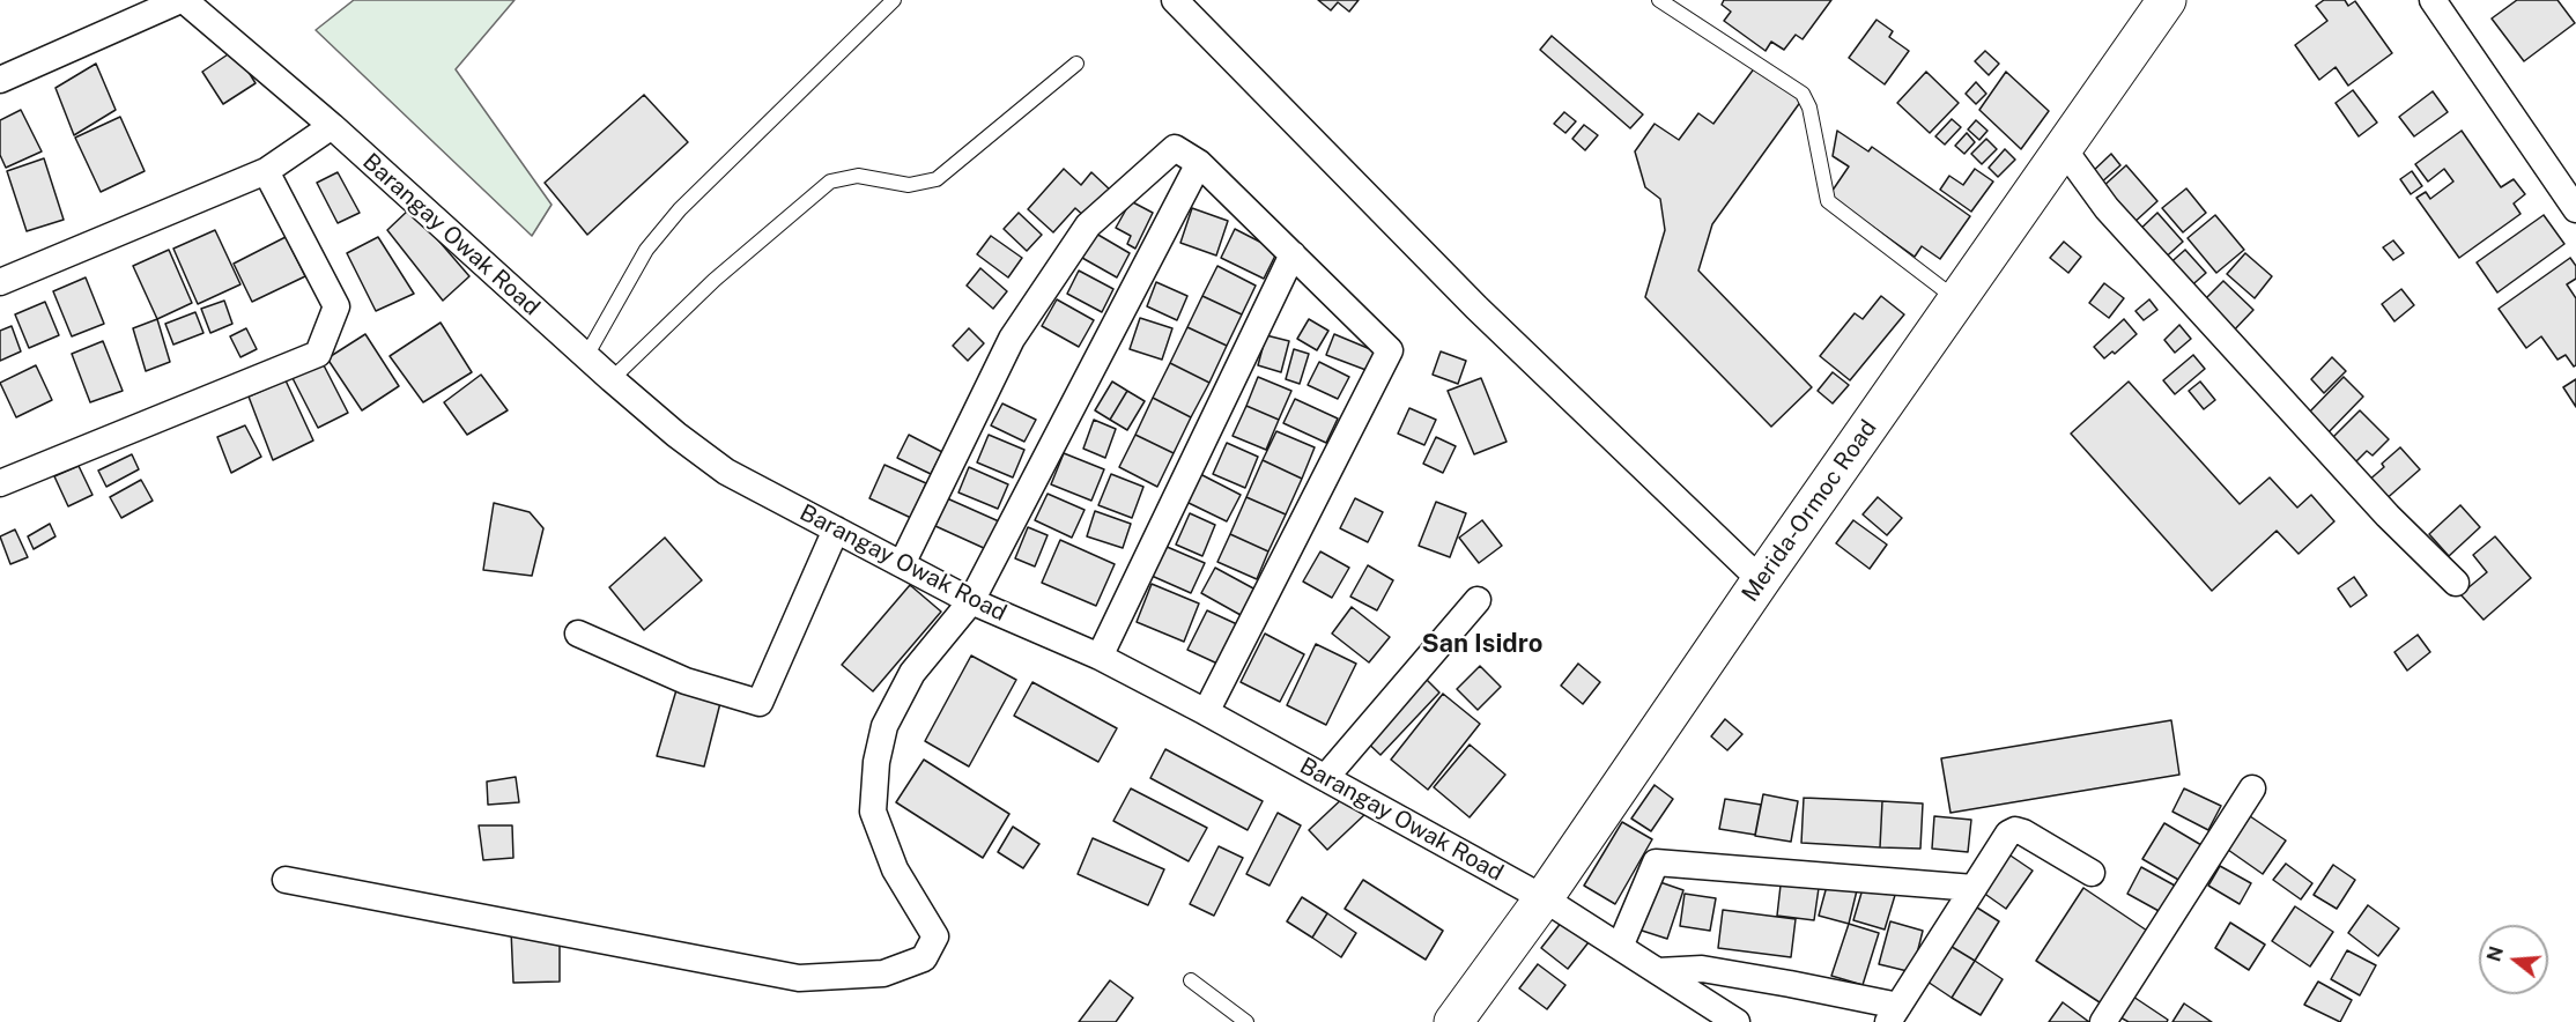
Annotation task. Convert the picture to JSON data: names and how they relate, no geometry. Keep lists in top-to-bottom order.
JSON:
{
  "streets": {
    "highway": ["Merida-Ormoc Road"],
    "street": ["Barangay Owak Road"]
  },
  "crossings": [
    ["Barangay Owak Road", "Merida-Ormoc Road"]
  ],
  "districts": ["San Isidro"],
  "north": "left"
}
